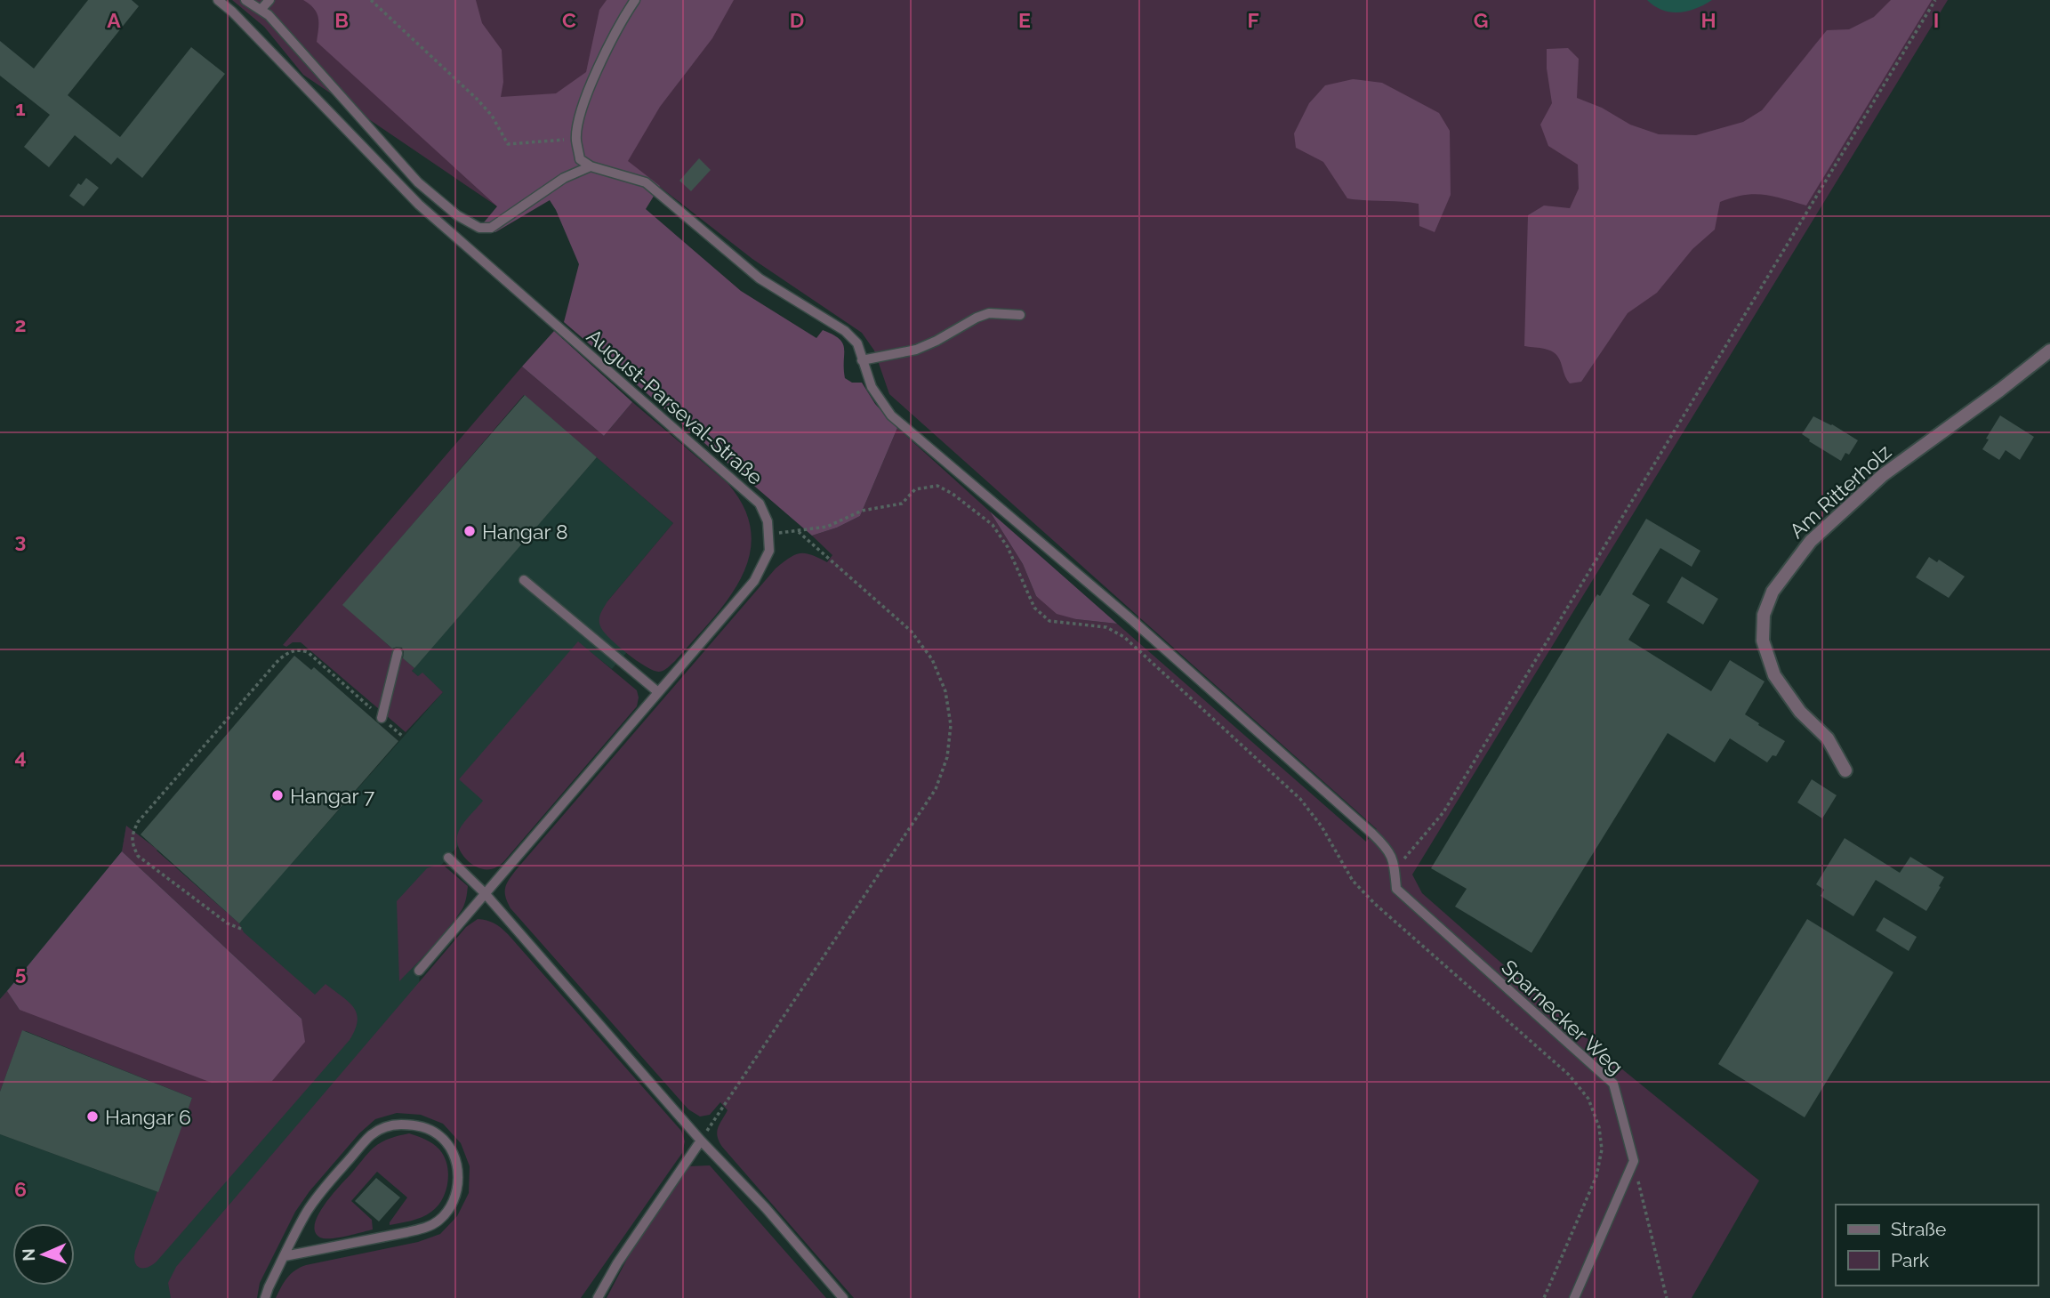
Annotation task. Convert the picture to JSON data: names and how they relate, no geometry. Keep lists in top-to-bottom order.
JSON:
{
  "streets": {
    "street": ["Am Ritterholz"],
    "lane": ["August-Parseval-Straße", "Sparnecker Weg"]
  },
  "places": ["Hangar 8", "Hangar 7", "Hangar 6"],
  "legend": ["Straße", "Park"],
  "north": "left",
  "grid": {
    "columns": [
      "A",
      "B",
      "C",
      "D",
      "E",
      "F",
      "G",
      "H",
      "I"
    ],
    "rows": [
      "1",
      "2",
      "3",
      "4",
      "5",
      "6"
    ]
  }
}
